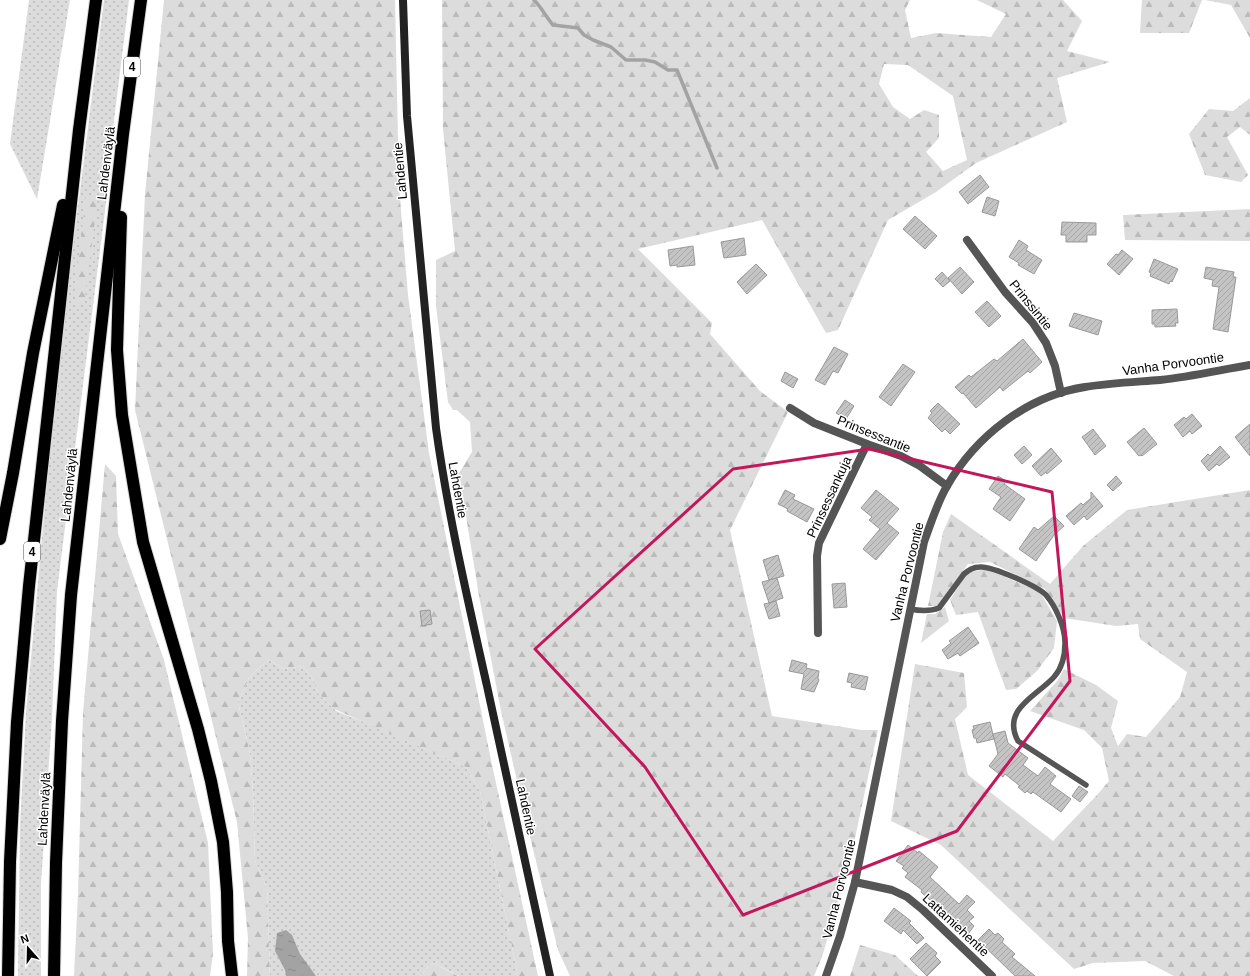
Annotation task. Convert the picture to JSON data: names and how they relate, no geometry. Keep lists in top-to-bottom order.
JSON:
{
  "streets": {
    "highway": ["4", "Lahdenväylä"],
    "main road": ["Lahdentie"],
    "street": [
      "Prinssintie",
      "Vanha Porvoontie",
      "Prinsessantie",
      "Prinsessankuja",
      "Lattamiehentie"
    ]
  },
  "crossings": [
    ["Prinssintie", "Vanha Porvoontie"],
    ["Vanha Porvoontie", "Prinsessantie"],
    ["Vanha Porvoontie", "Lattamiehentie"],
    ["Prinsessantie", "Prinsessankuja"]
  ],
  "north": "top"
}
